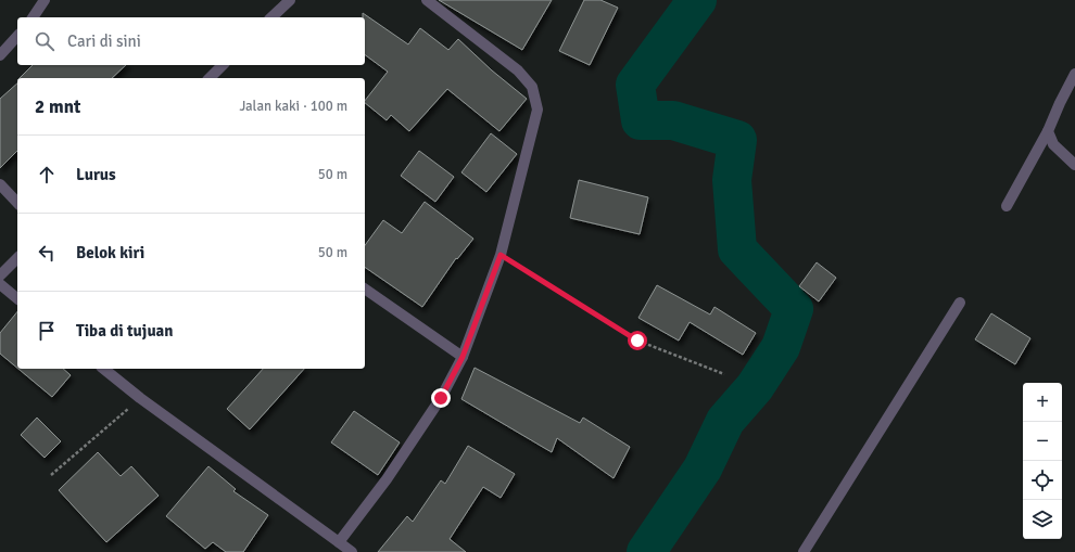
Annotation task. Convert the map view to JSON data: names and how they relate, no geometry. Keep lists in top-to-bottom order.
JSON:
{
  "page": {
    "search": "Cari di sini",
    "heading": ["2 mnt", "Jalan kaki · 100 m"],
    "list": [
      ["Lurus", "50 m"],
      ["Belok kiri", "50 m"],
      "Tiba di tujuan"
    ],
    "map_buttons": ["+", "−"]
  }
}
